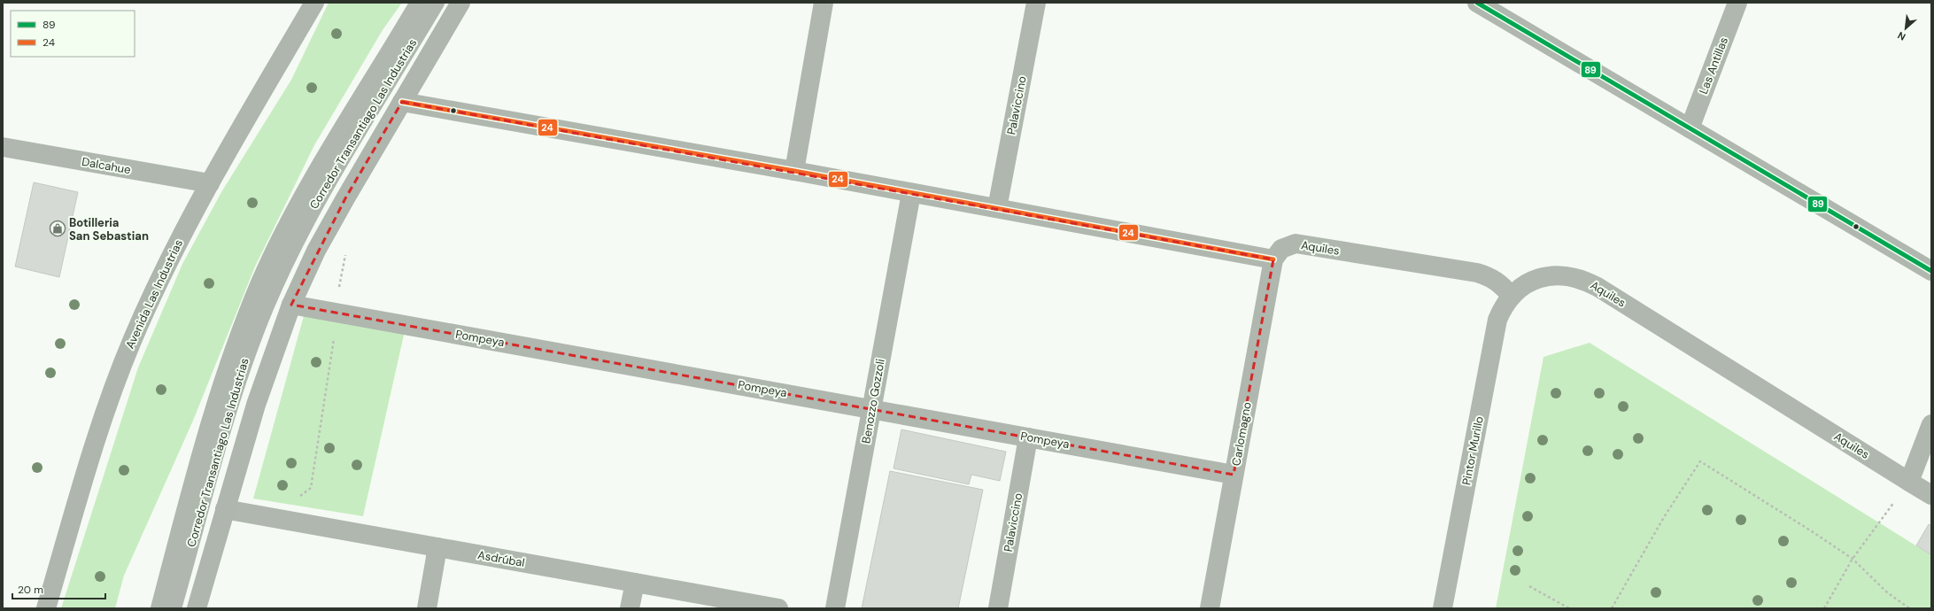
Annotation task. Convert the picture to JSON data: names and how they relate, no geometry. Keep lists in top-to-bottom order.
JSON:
{
  "streets": {
    "main road": ["Avenida Las Industrias"],
    "street": [
      "Las Antillas",
      "Palaviccino",
      "Dalcahue",
      "Aquiles",
      "Pompeya",
      "Benozzo Gozzoli",
      "Carlomagno",
      "Pintor Murillo",
      "Asdrúbal"
    ],
    "lane": ["Corredor Transantiago Las Industrias"]
  },
  "crossings": [
    ["Palaviccino", "Pompeya"],
    ["Dalcahue", "Avenida Las Industrias"],
    ["Aquiles", "Carlomagno"],
    ["Aquiles", "Pintor Murillo"],
    ["Pompeya", "Benozzo Gozzoli"],
    ["Pompeya", "Carlomagno"]
  ],
  "places": {
    "shop": ["Botilleria San Sebastian"]
  },
  "lines": ["transit line 89", "transit line 24"],
  "legend": ["89", "24"],
  "scale_bar": "20 m",
  "north": "bottom left"
}
